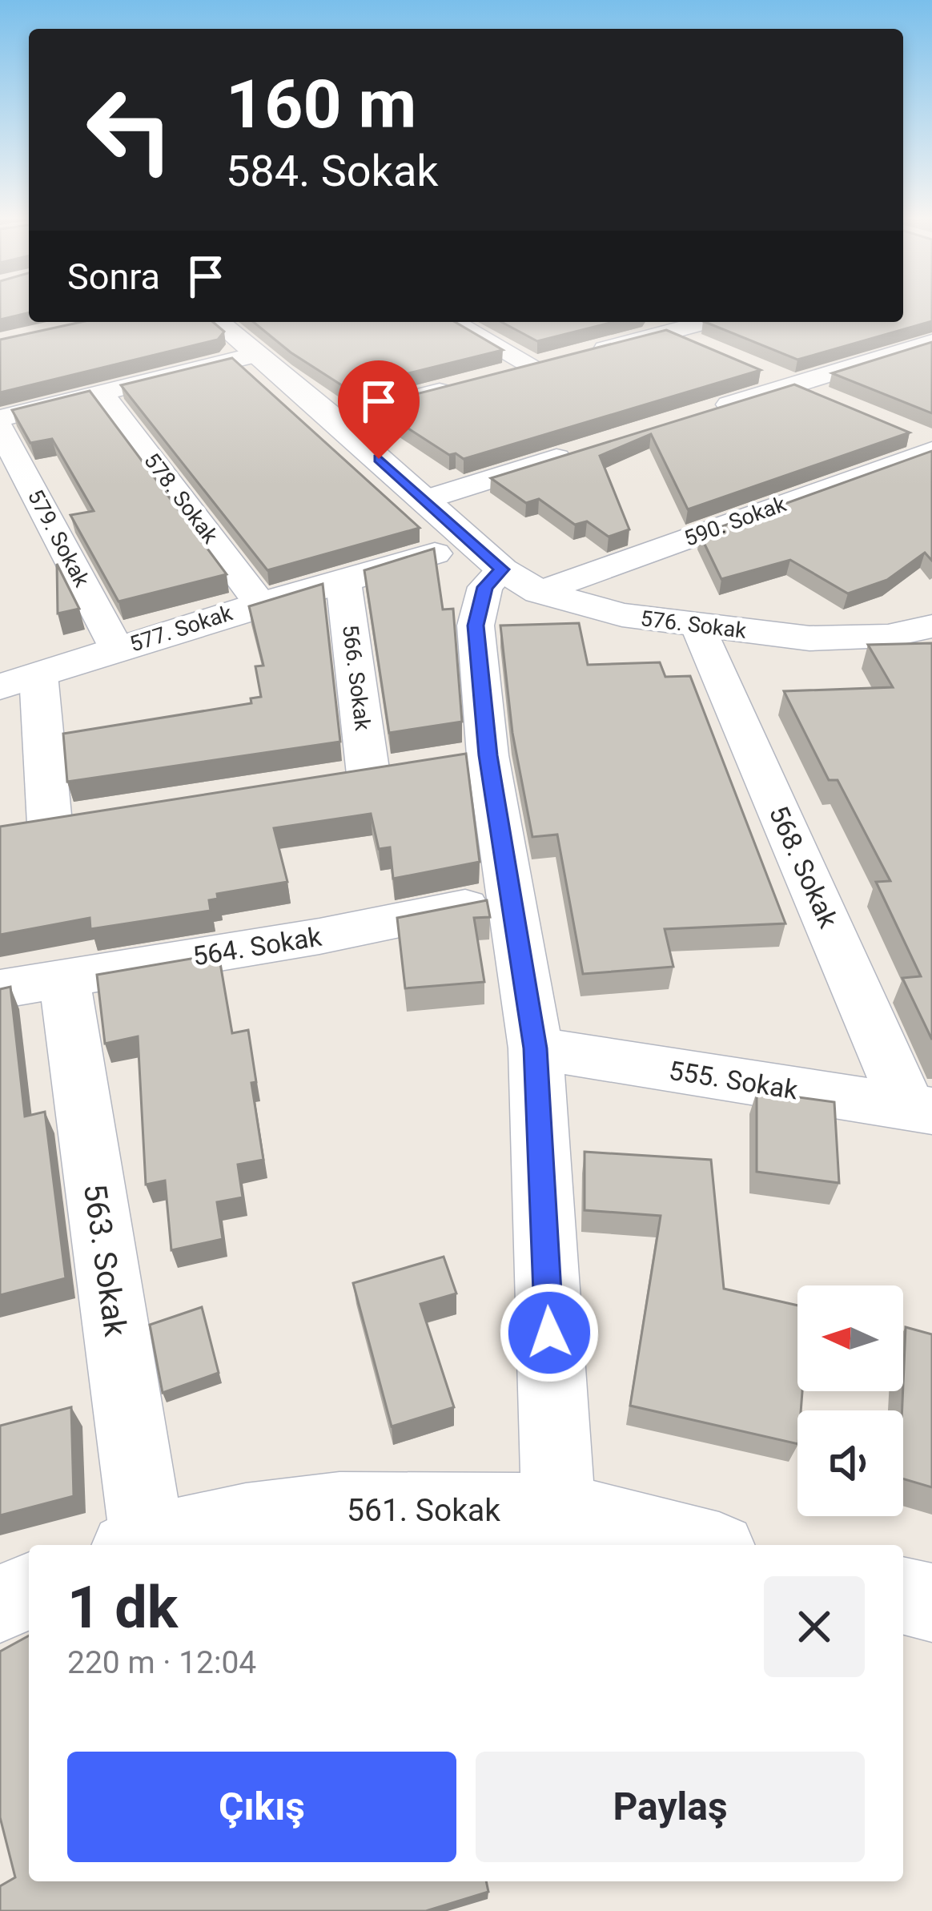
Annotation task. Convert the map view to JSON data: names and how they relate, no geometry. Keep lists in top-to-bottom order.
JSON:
{
  "streets": {
    "street": [
      "578. Sokak",
      "590. Sokak",
      "579. Sokak",
      "576. Sokak",
      "577. Sokak",
      "566. Sokak",
      "568. Sokak",
      "564. Sokak",
      "555. Sokak",
      "563. Sokak",
      "561. Sokak"
    ]
  },
  "crossings": [
    ["578. Sokak", "577. Sokak"],
    ["590. Sokak", "576. Sokak"],
    ["590. Sokak", "577. Sokak"],
    ["579. Sokak", "577. Sokak"],
    ["576. Sokak", "577. Sokak"],
    ["576. Sokak", "568. Sokak"],
    ["577. Sokak", "566. Sokak"],
    ["568. Sokak", "555. Sokak"],
    ["564. Sokak", "563. Sokak"]
  ],
  "north": "left",
  "page": {
    "turn": ["160 m", "584. Sokak"],
    "then": "Sonra",
    "heading": ["1 dk", "220 m · 12:04"],
    "buttons": ["Çıkış", "Paylaş"]
  }
}
